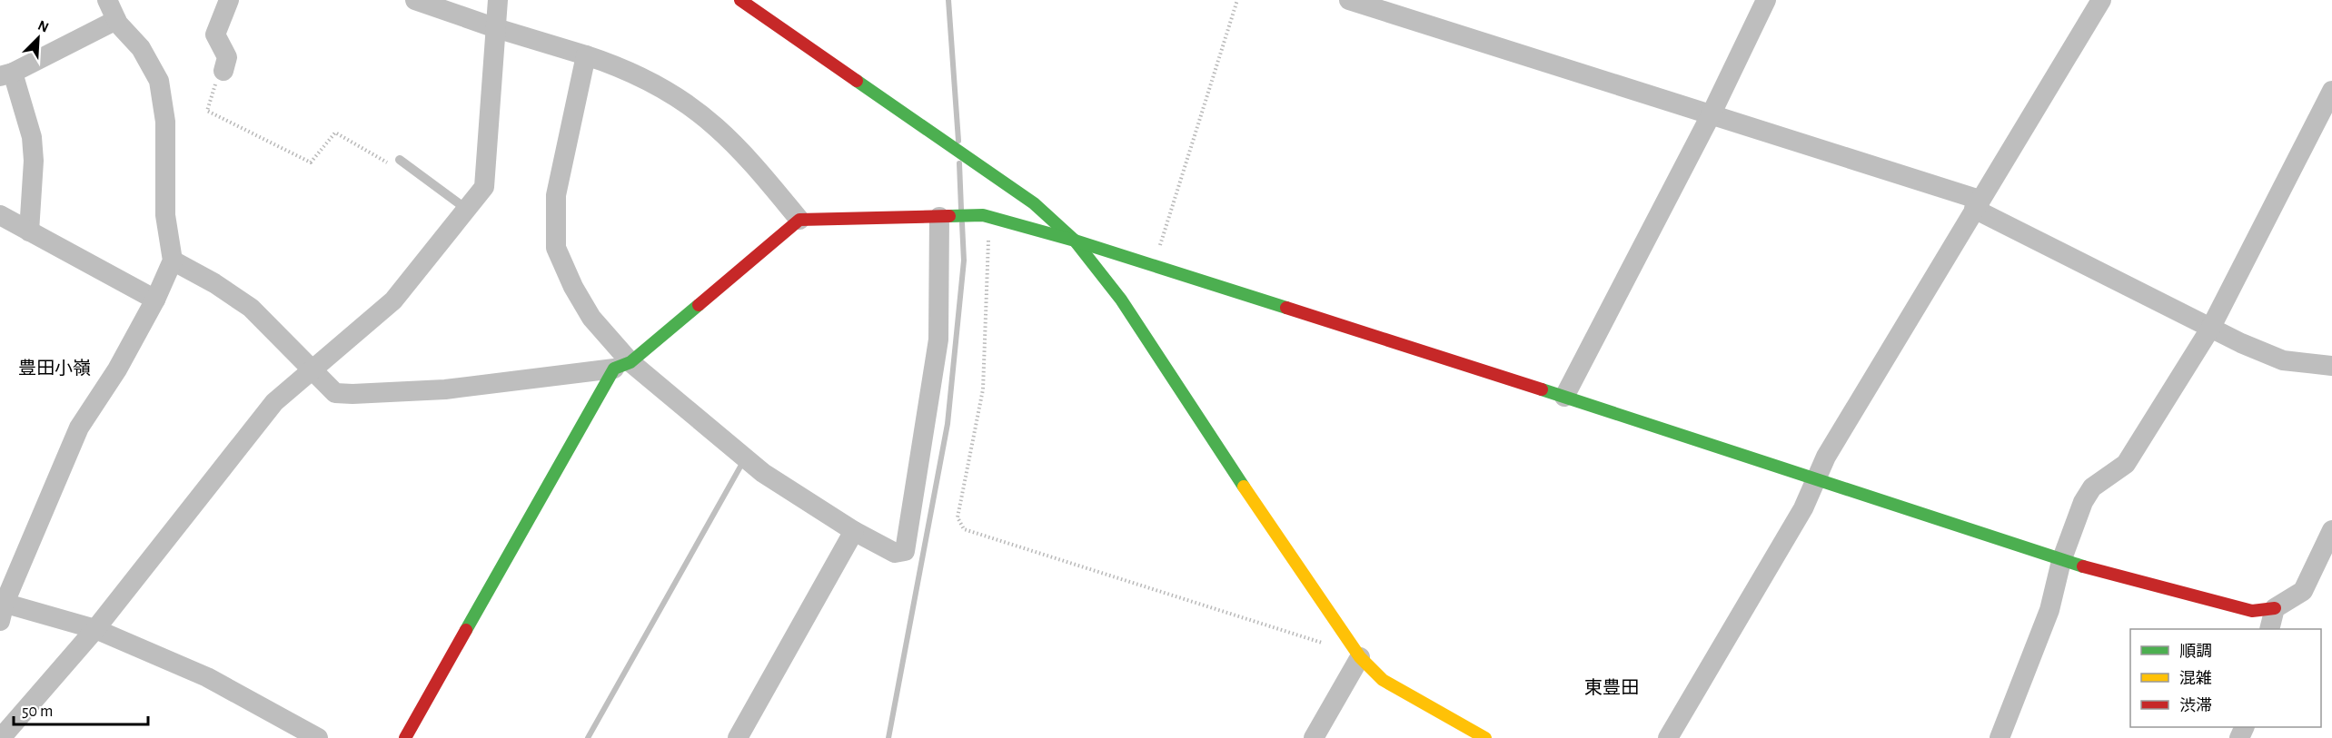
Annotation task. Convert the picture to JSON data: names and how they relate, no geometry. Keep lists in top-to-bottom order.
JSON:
{
  "districts": ["豊田小嶺", "東豊田"],
  "legend": ["順調", "混雑", "渋滞"],
  "scale_bar": "50 m",
  "north": "top right"
}
